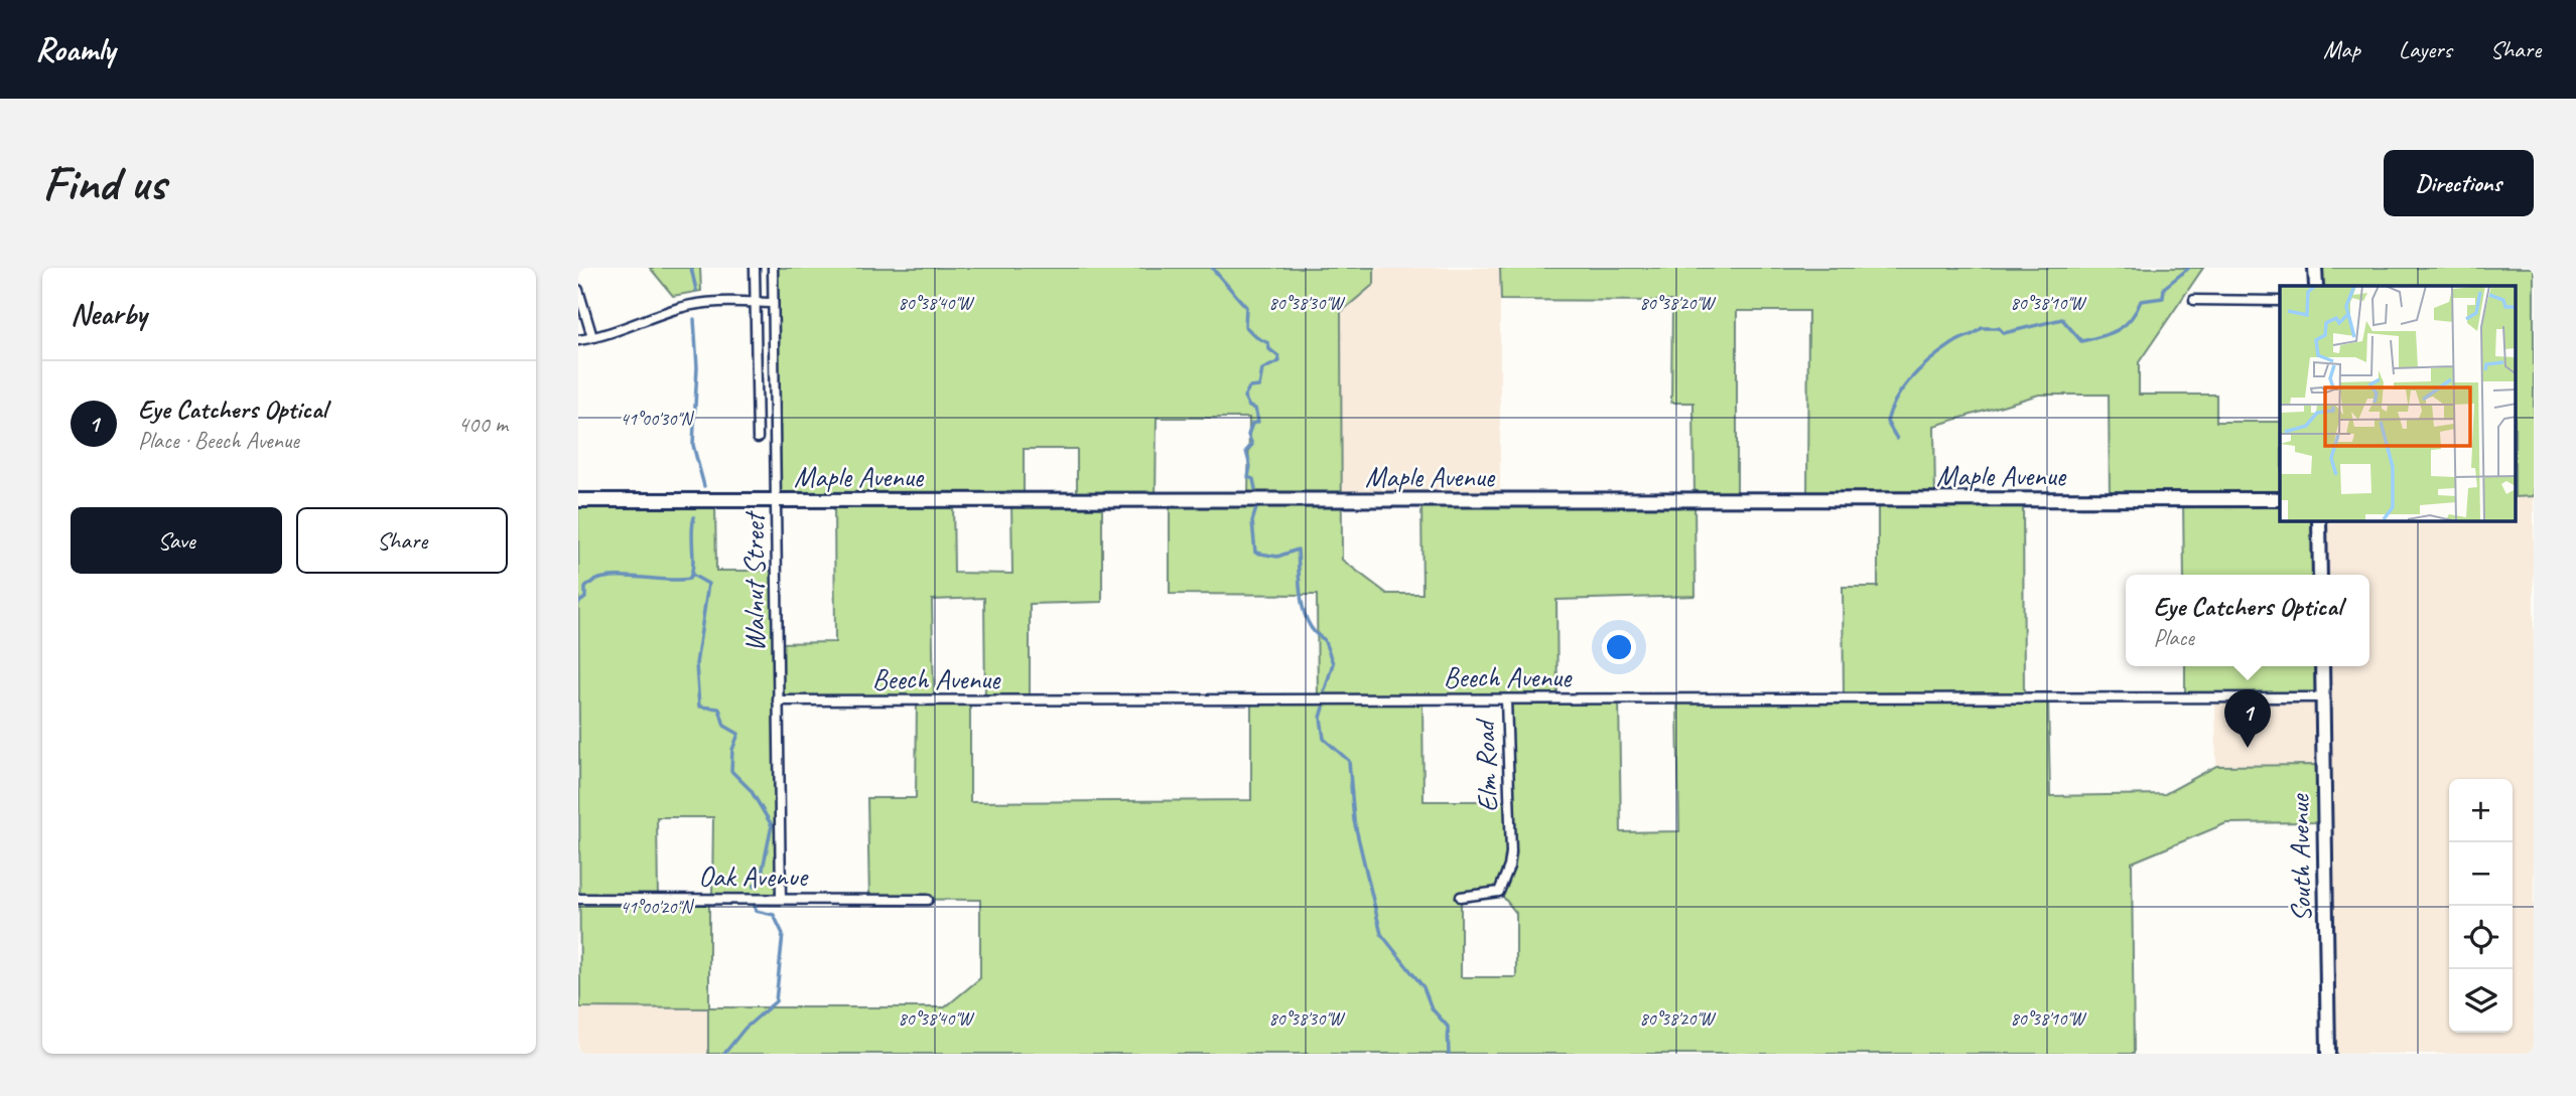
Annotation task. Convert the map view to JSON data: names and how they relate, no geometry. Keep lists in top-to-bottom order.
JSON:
{
  "streets": {
    "street": [
      "Maple Avenue",
      "Walnut Street",
      "Beech Avenue",
      "Elm Road",
      "South Avenue",
      "Oak Avenue"
    ]
  },
  "crossings": [
    ["Maple Avenue", "Walnut Street"],
    ["Walnut Street", "Beech Avenue"],
    ["Walnut Street", "Oak Avenue"],
    ["Beech Avenue", "Elm Road"],
    ["Beech Avenue", "South Avenue"]
  ],
  "page": {
    "header": "Roamly",
    "nav": ["Map", "Layers", "Share"],
    "buttons": [
      "Directions",
      ["Save", "Share"]
    ],
    "title": "Find us",
    "heading": "Nearby",
    "list": [
      {
        "mark": "1",
        "name": "Eye Catchers Optical",
        "note": "Place · Beech Avenue",
        "value": "400 m"
      }
    ],
    "popup": ["Eye Catchers Optical", "Place"],
    "pins": "1",
    "map_buttons": ["+", "−"]
  },
  "coordinates": [
    "80°38'40\"W",
    "80°38'30\"W",
    "80°38'20\"W",
    "80°38'10\"W",
    "41°00'30\"N",
    "41°00'20\"N"
  ]
}
